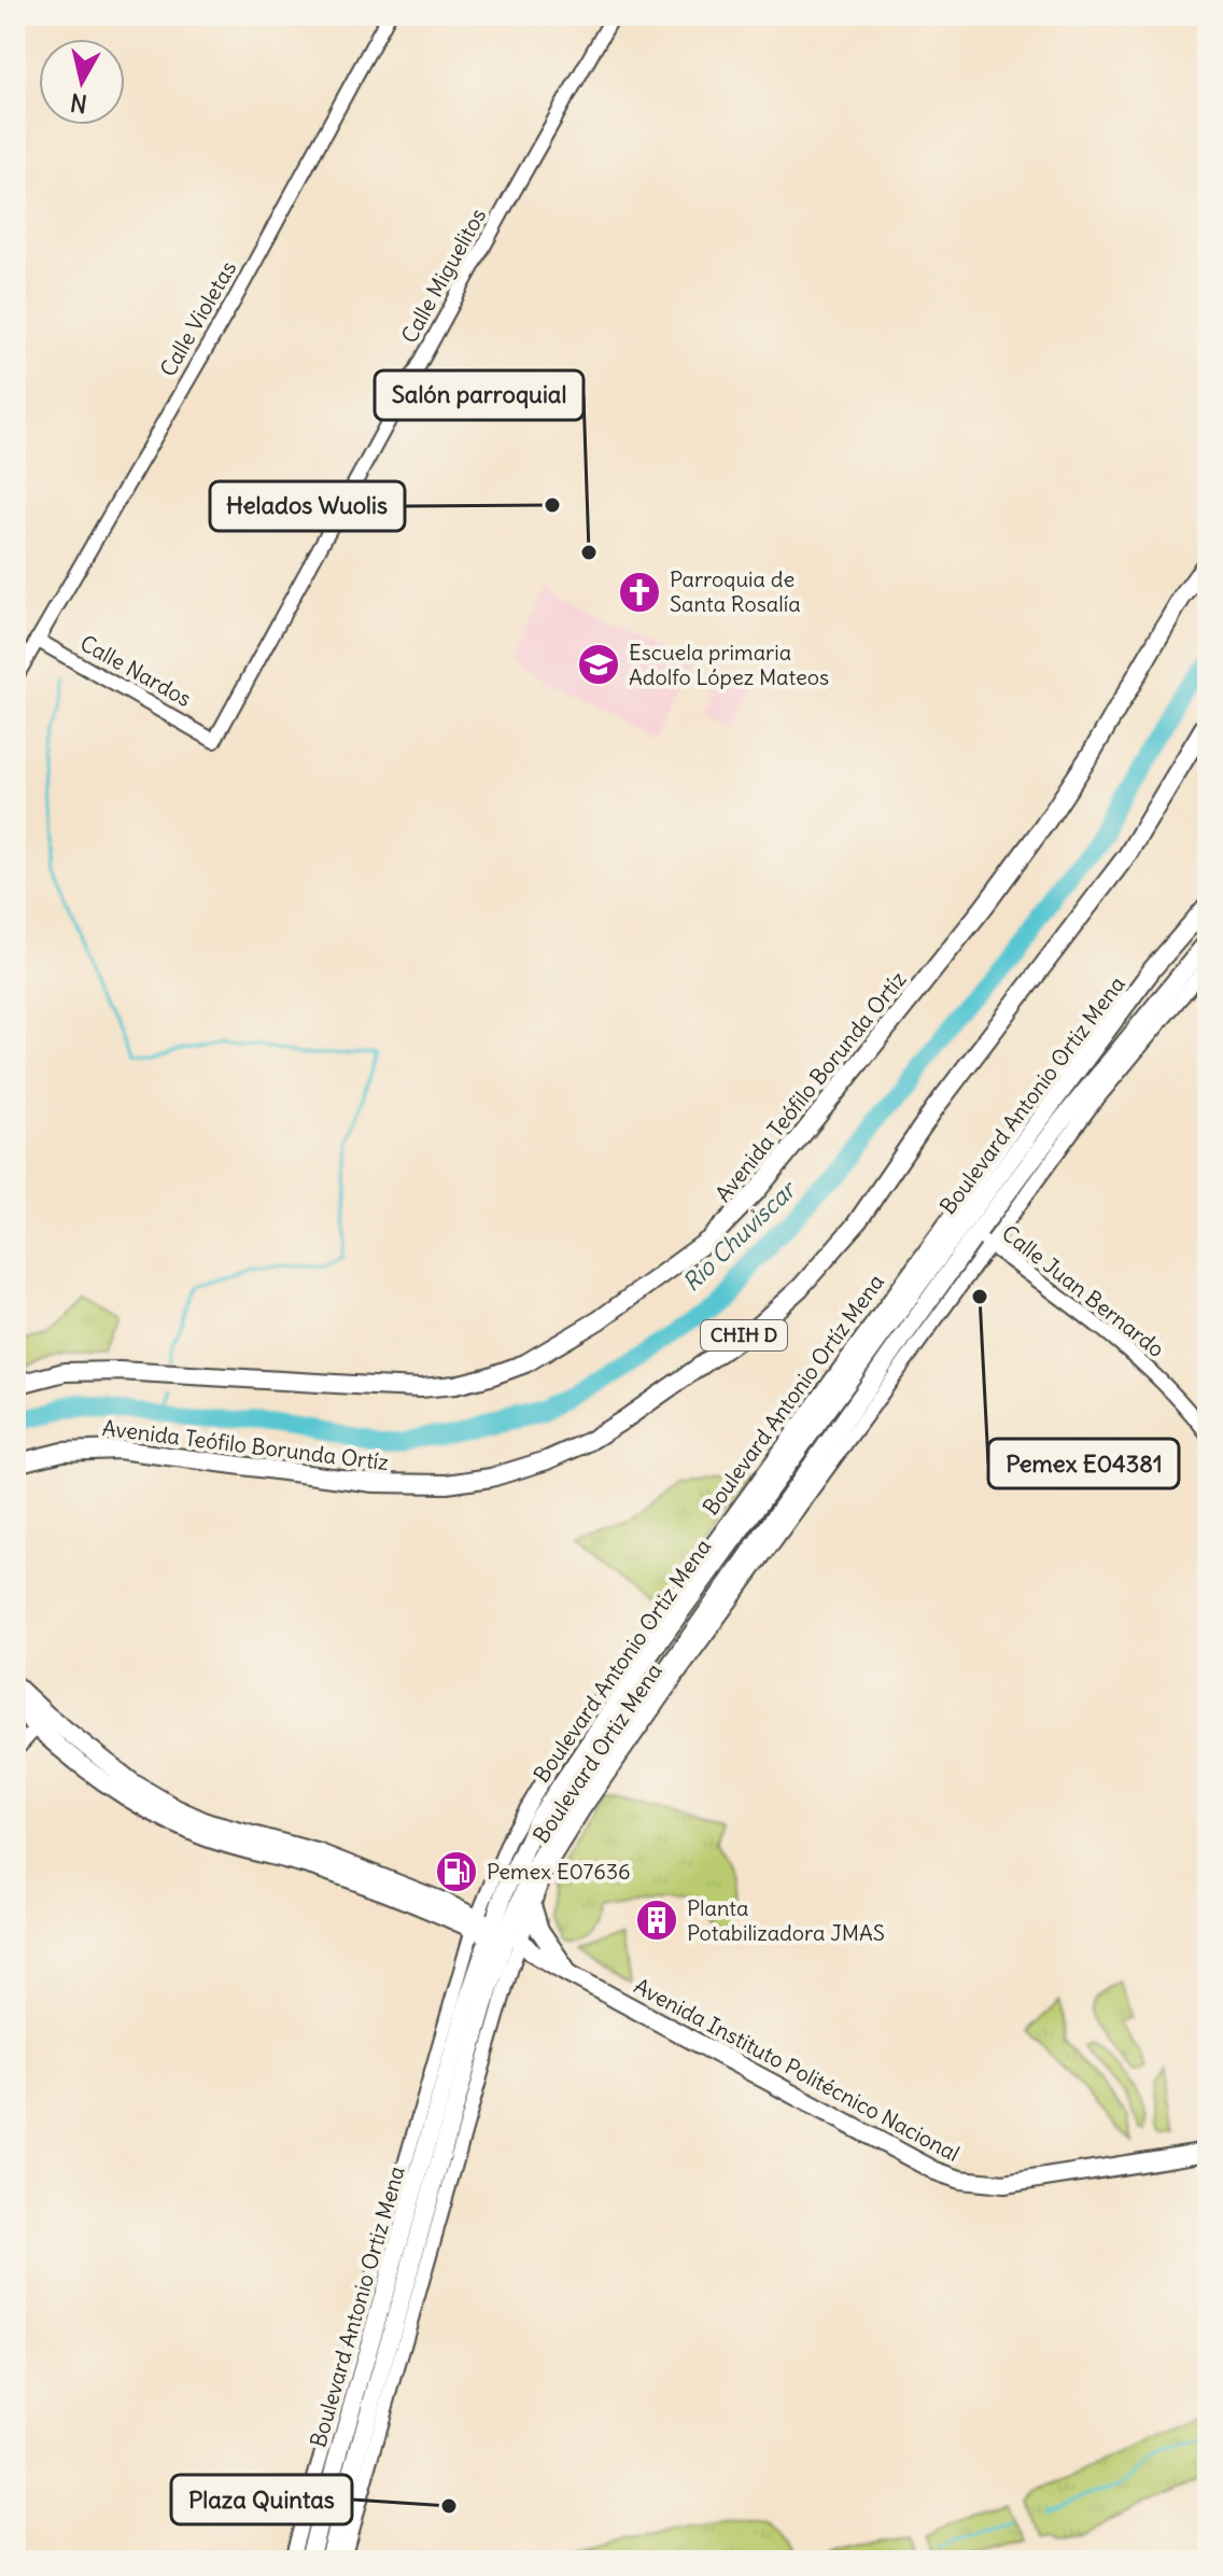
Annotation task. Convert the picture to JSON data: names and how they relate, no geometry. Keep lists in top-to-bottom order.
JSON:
{
  "streets": {
    "main road": [
      "Avenida Teófilo Borunda Ortíz",
      "Boulevard Antonio Ortiz Mena",
      "CHIH D",
      "Avenida Instituto Politécnico Nacional"
    ],
    "street": [
      "Calle Miguelitos",
      "Calle Violetas",
      "Calle Nardos",
      "Calle Juan Bernardo",
      "Boulevard Antonio Ortíz Mena",
      "Boulevard Ortiz Mena"
    ]
  },
  "crossings": [
    ["Calle Miguelitos", "Calle Nardos"],
    ["Calle Violetas", "Calle Nardos"],
    ["Boulevard Antonio Ortiz Mena", "Calle Juan Bernardo"],
    ["Boulevard Antonio Ortiz Mena", "Boulevard Antonio Ortíz Mena"],
    ["Boulevard Antonio Ortiz Mena", "Boulevard Ortiz Mena"],
    ["Boulevard Antonio Ortiz Mena", "Avenida Instituto Politécnico Nacional"],
    ["Calle Juan Bernardo", "Boulevard Ortiz Mena"],
    ["Boulevard Antonio Ortíz Mena", "Boulevard Ortiz Mena"],
    ["Boulevard Antonio Ortíz Mena", "Avenida Instituto Politécnico Nacional"],
    ["Boulevard Ortiz Mena", "Avenida Instituto Politécnico Nacional"]
  ],
  "water": ["Rio Chuviscar"],
  "places": {
    "other": [
      "Helados Wuolis",
      "Salón parroquial",
      "Pemex E04381",
      "Plaza Quintas"
    ],
    "church": ["Parroquia de Santa Rosalía"],
    "school or university": ["Escuela primaria Adolfo López Mateos"],
    "fuel station": ["Pemex E07636"],
    "building": ["Planta Potabilizadora JMAS"]
  },
  "north": "bottom"
}
